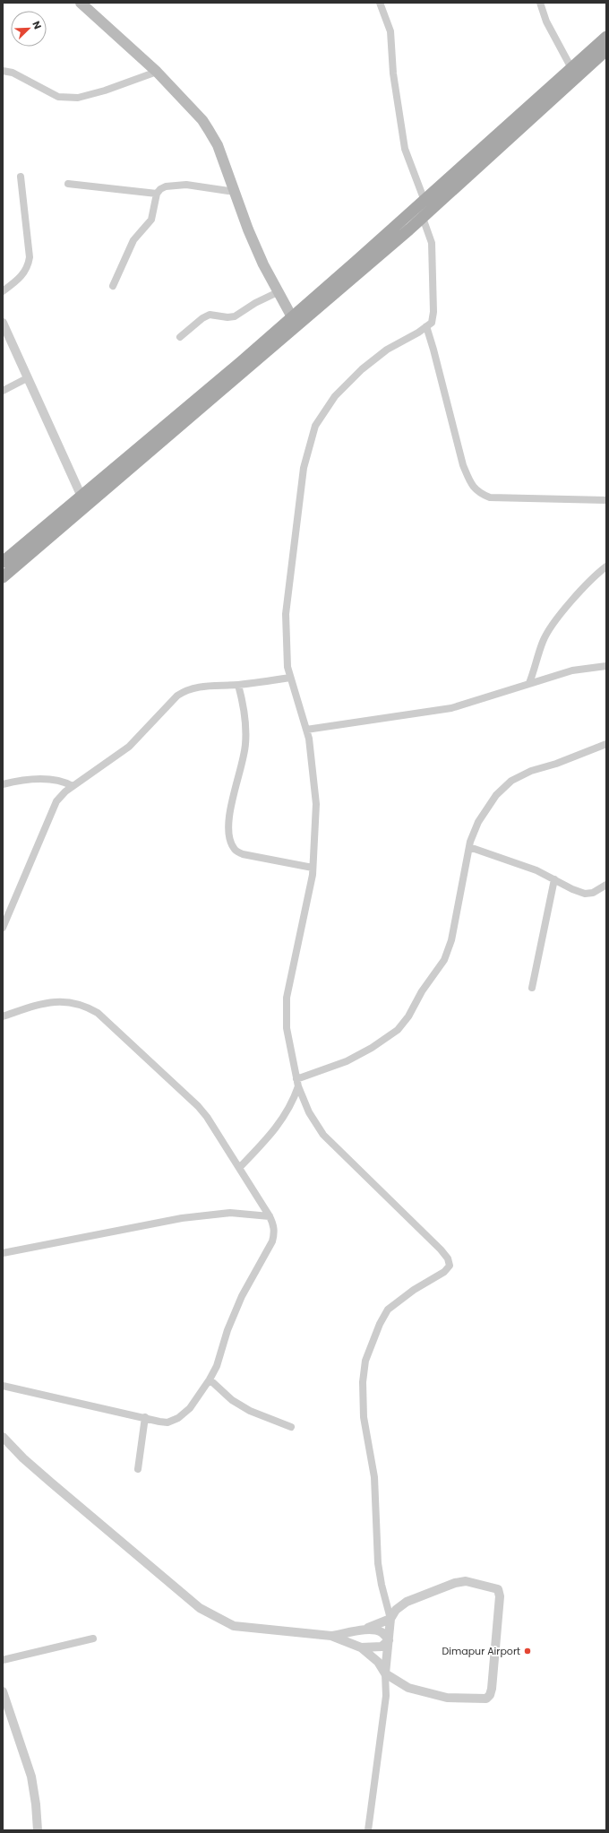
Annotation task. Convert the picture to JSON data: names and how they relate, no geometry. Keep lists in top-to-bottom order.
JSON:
{
  "places": ["Dimapur Airport"],
  "north": "top right"
}
